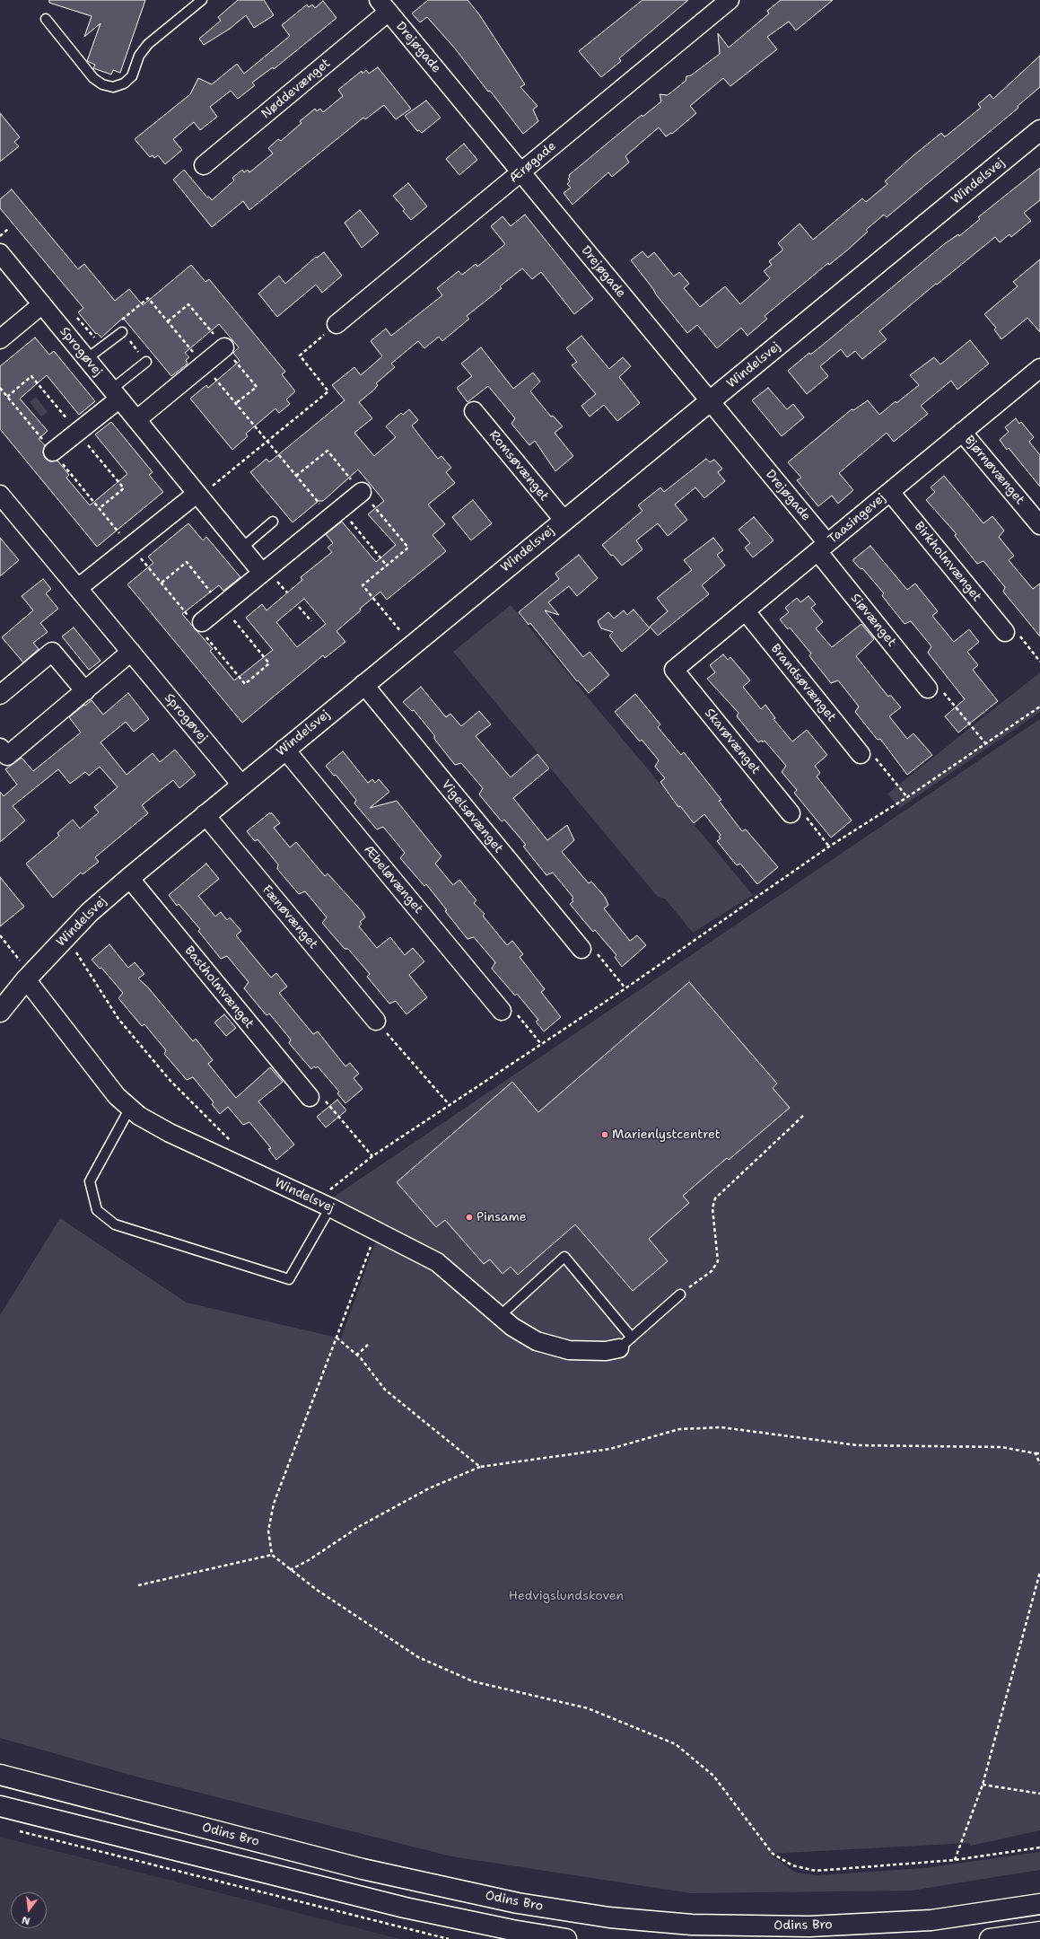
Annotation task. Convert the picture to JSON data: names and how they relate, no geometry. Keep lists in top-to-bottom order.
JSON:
{
  "streets": {
    "main road": ["Windelsvej", "Odins Bro"],
    "street": [
      "Drejøgade",
      "Nøddevænget",
      "Ærøgade",
      "Sprogøvej",
      "Romsøvænget",
      "Bjørnøvænget",
      "Taasingevej",
      "Birkholmvænget",
      "Siøvænget",
      "Brandsøvænget",
      "Skarøvænget",
      "Vigelsøvænget",
      "Æbeløvænget",
      "Fænøvænget",
      "Bastholmvænget"
    ]
  },
  "crossings": [
    ["Drejøgade", "Nøddevænget"],
    ["Drejøgade", "Ærøgade"],
    ["Drejøgade", "Windelsvej"],
    ["Drejøgade", "Taasingevej"],
    ["Drejøgade", "Siøvænget"],
    ["Windelsvej", "Sprogøvej"],
    ["Windelsvej", "Romsøvænget"],
    ["Windelsvej", "Vigelsøvænget"],
    ["Windelsvej", "Æbeløvænget"],
    ["Windelsvej", "Fænøvænget"],
    ["Windelsvej", "Bastholmvænget"],
    ["Bjørnøvænget", "Taasingevej"],
    ["Taasingevej", "Birkholmvænget"],
    ["Taasingevej", "Siøvænget"],
    ["Taasingevej", "Brandsøvænget"],
    ["Taasingevej", "Skarøvænget"]
  ],
  "parks": ["Hedvigslundskoven"],
  "places": ["Marienlystcentret", "Pinsame"],
  "north": "bottom"
}
